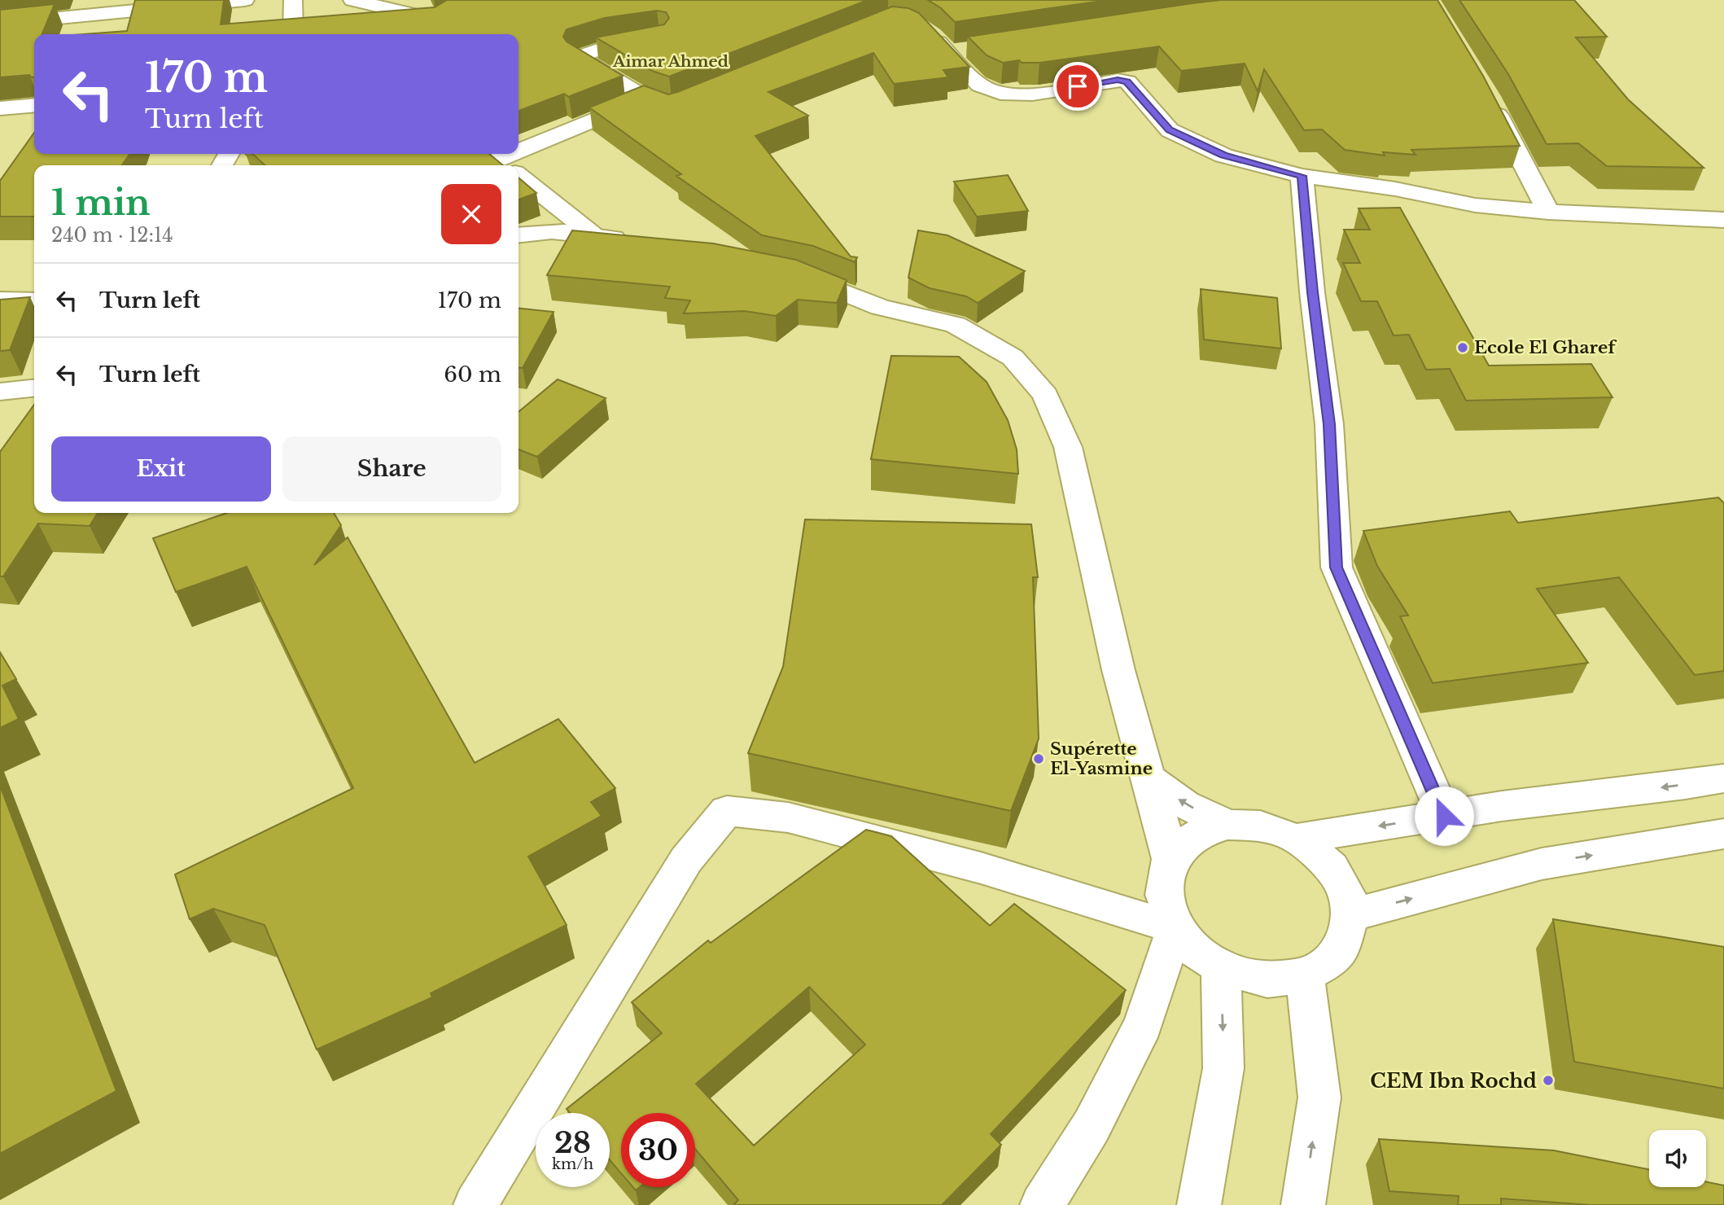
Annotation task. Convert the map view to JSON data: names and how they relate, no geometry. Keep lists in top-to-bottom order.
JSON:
{
  "districts": ["Aimar Ahmed"],
  "places": ["Ecole El Gharef", "Supérette El-Yasmine", "CEM Ibn Rochd"],
  "page": {
    "turn": ["170 m", "Turn left"],
    "heading": ["1 min", "240 m · 12:14"],
    "list": [
      {
        "name": "Turn left",
        "value": "170 m"
      },
      {
        "name": "Turn left",
        "value": "60 m"
      }
    ],
    "buttons": ["Exit", "Share"],
    "speed": "28 km/h",
    "limit": "30"
  }
}
